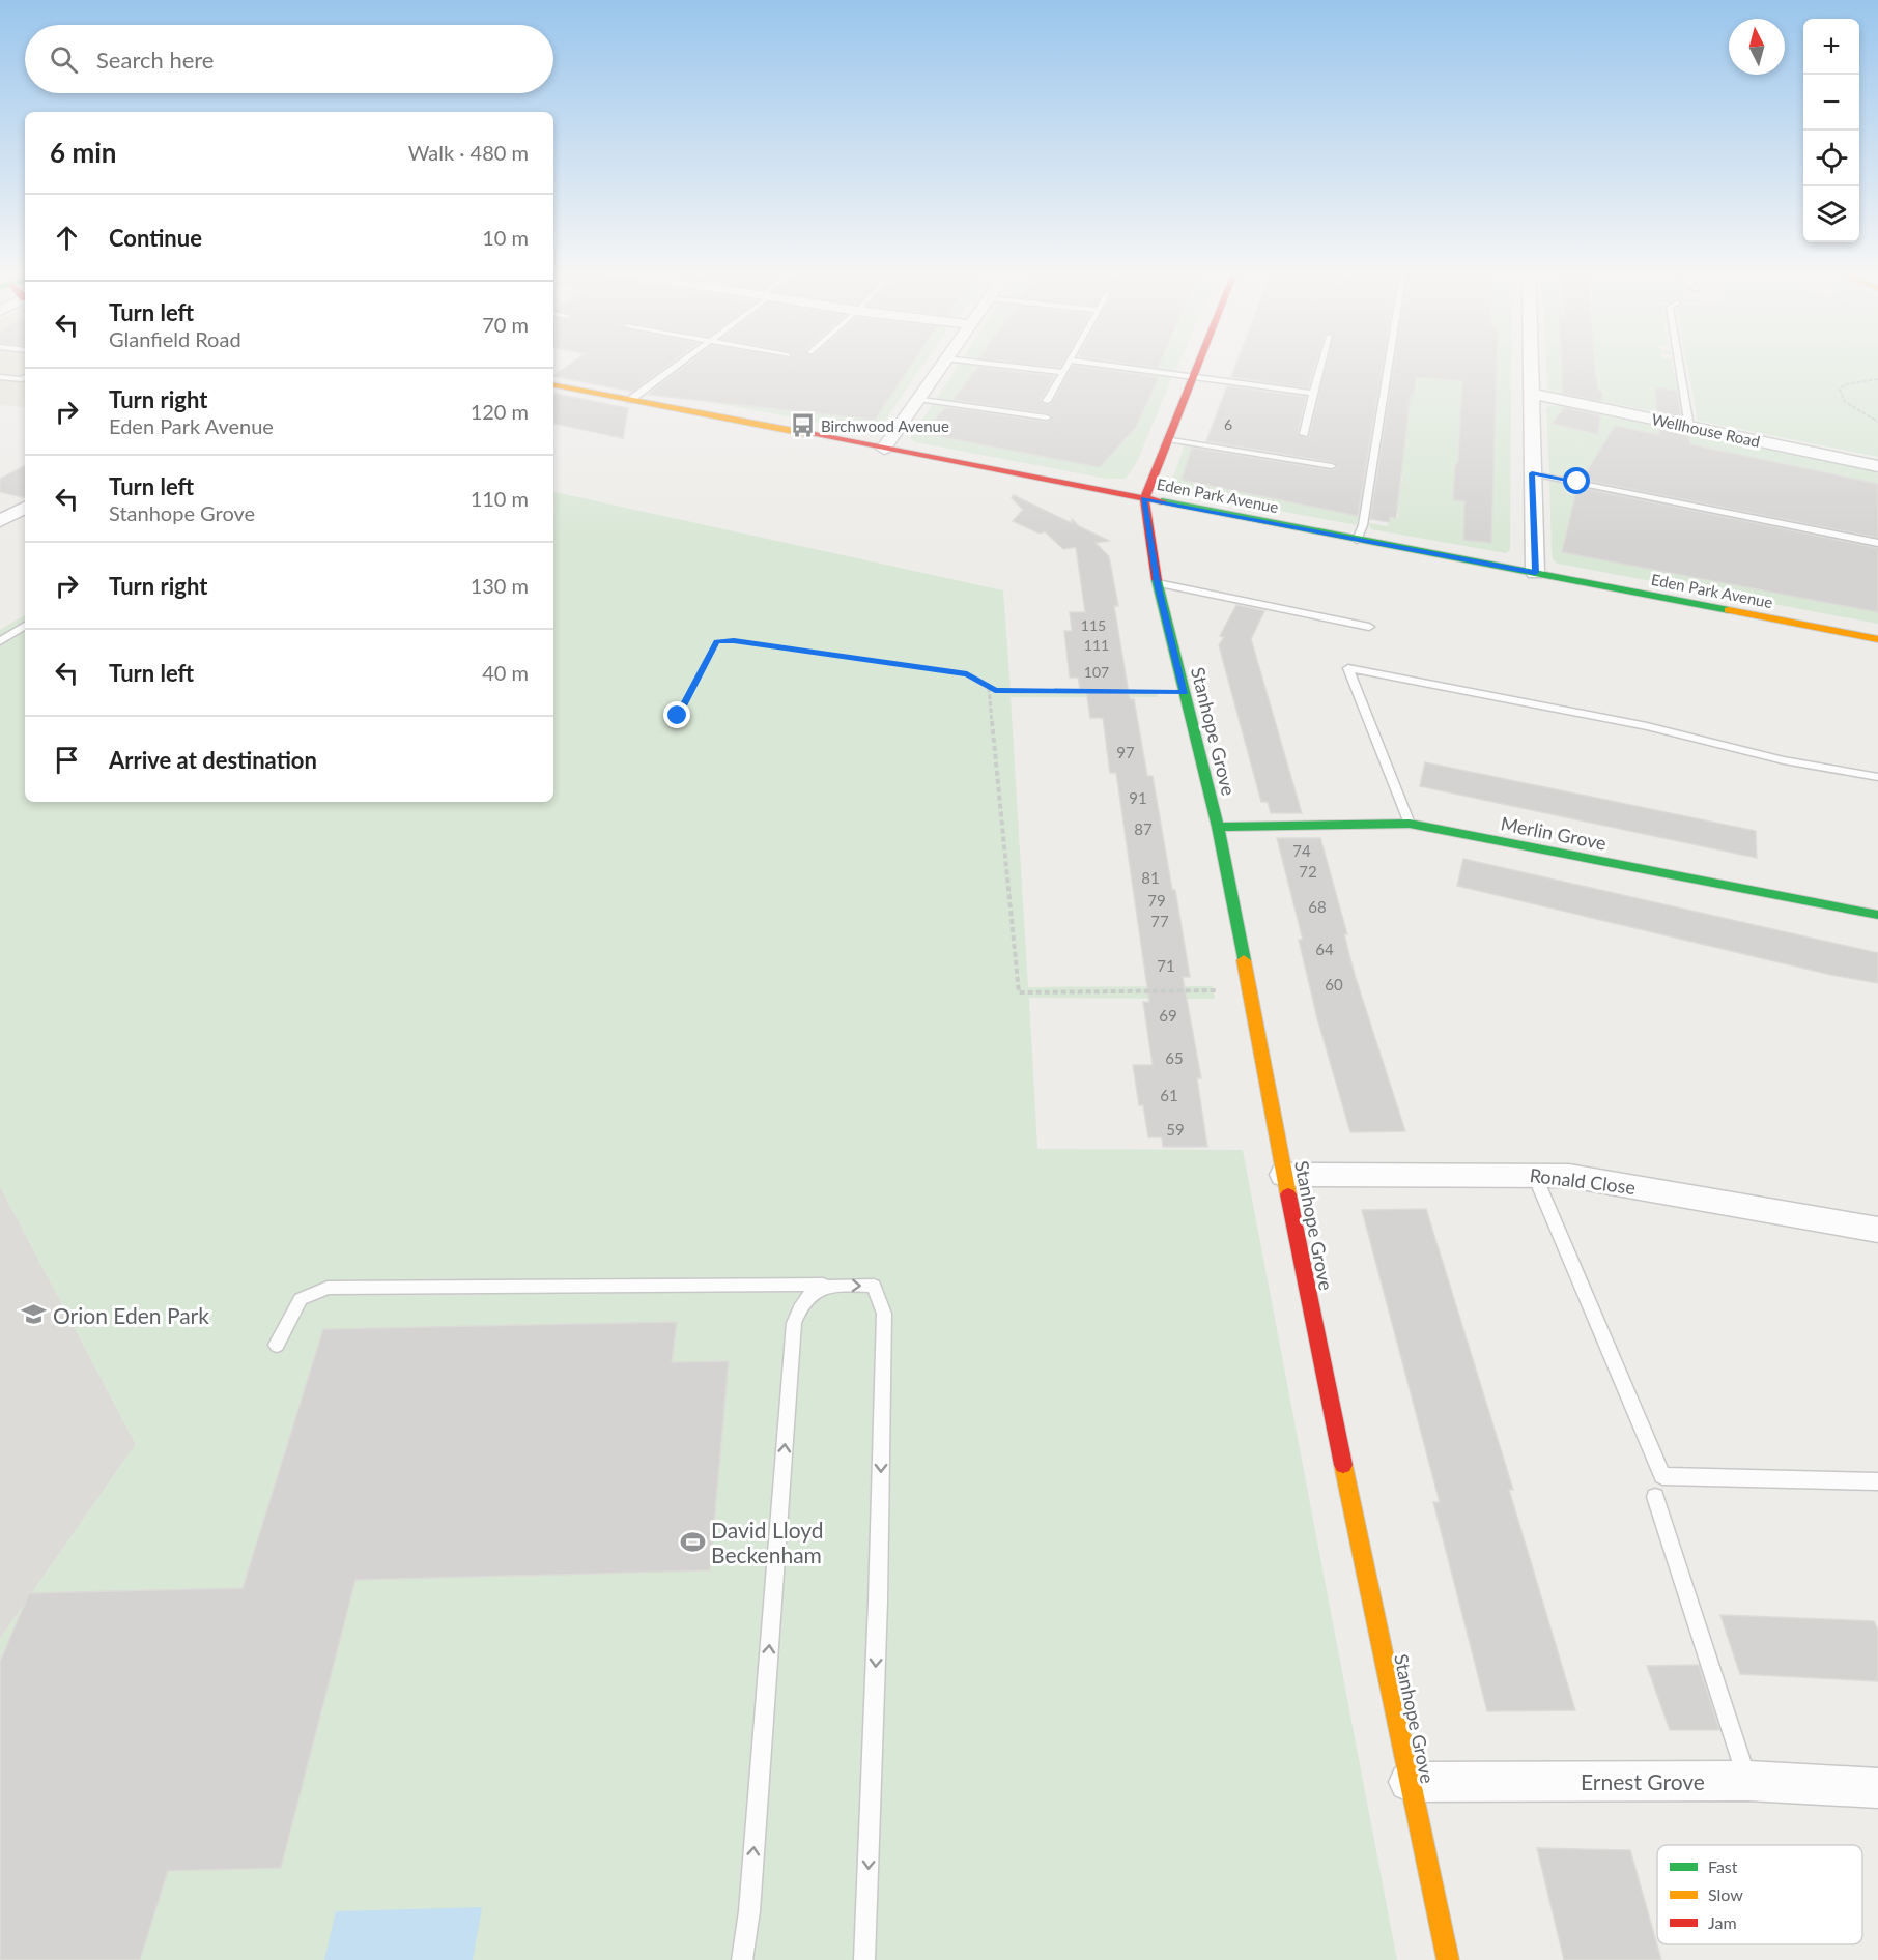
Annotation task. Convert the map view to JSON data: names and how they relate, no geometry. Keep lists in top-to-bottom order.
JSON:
{
  "streets": {
    "street": [
      "Wellhouse Road",
      "Eden Park Avenue",
      "Stanhope Grove",
      "Merlin Grove",
      "Ronald Close",
      "Ernest Grove"
    ]
  },
  "crossings": [
    ["Eden Park Avenue", "Stanhope Grove"],
    ["Stanhope Grove", "Merlin Grove"],
    ["Stanhope Grove", "Ronald Close"],
    ["Stanhope Grove", "Ernest Grove"]
  ],
  "places": {
    "bus stop": ["Birchwood Avenue"],
    "school or university": ["Orion Eden Park"],
    "sports": ["David Lloyd Beckenham"]
  },
  "house_numbers": [
    "6",
    "115",
    "111",
    "107",
    "97",
    "91",
    "87",
    "74",
    "72",
    "81",
    "79",
    "68",
    "77",
    "64",
    "71",
    "60",
    "69",
    "65",
    "61",
    "59"
  ],
  "legend": ["Fast", "Slow", "Jam"],
  "north": "top",
  "page": {
    "map_buttons": ["+", "−"],
    "search": "Search here",
    "heading": ["6 min", "Walk · 480 m"],
    "list": [
      ["Continue", "10 m"],
      ["Turn left", "Glanfield Road", "70 m"],
      ["Turn right", "Eden Park Avenue", "120 m"],
      ["Turn left", "Stanhope Grove", "110 m"],
      ["Turn right", "130 m"],
      ["Turn left", "40 m"],
      "Arrive at destination"
    ]
  }
}
